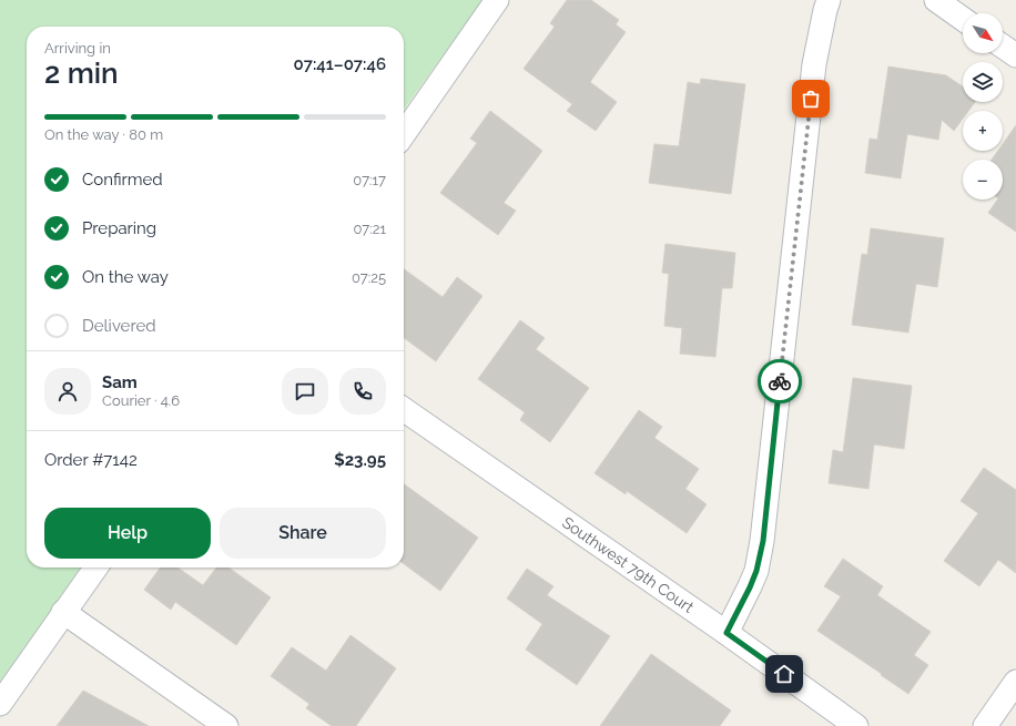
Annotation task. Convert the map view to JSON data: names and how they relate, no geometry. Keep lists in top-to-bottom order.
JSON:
{
  "streets": {
    "street": ["Southwest 79th Court"]
  },
  "north": "bottom right",
  "page": {
    "map_buttons": ["+", "−"],
    "heading": ["2 min", "Arriving in", "07:41–07:46"],
    "panel": [
      "Sam",
      "Courier · 4.6",
      "Order #7142",
      "$23.95"
    ],
    "bar": "On the way · 80 m",
    "list": [
      ["Confirmed", "07:17"],
      ["Preparing", "07:21"],
      ["On the way", "07:25"],
      "Delivered"
    ],
    "buttons": ["Help", "Share"]
  }
}
